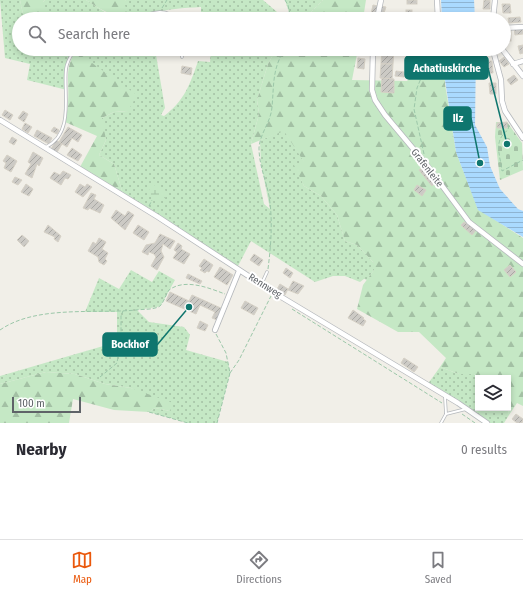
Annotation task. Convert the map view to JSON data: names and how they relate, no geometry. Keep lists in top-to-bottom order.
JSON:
{
  "streets": {
    "street": ["Grafenleite", "Rennweg"]
  },
  "places": ["Achatiuskirche", "Ilz", "Bockhof"],
  "scale_bar": "100 m",
  "page": {
    "search": "Search here",
    "scale": "100 m",
    "heading": ["Nearby", "0 results"],
    "nav": ["Map", "Directions", "Saved"]
  }
}
